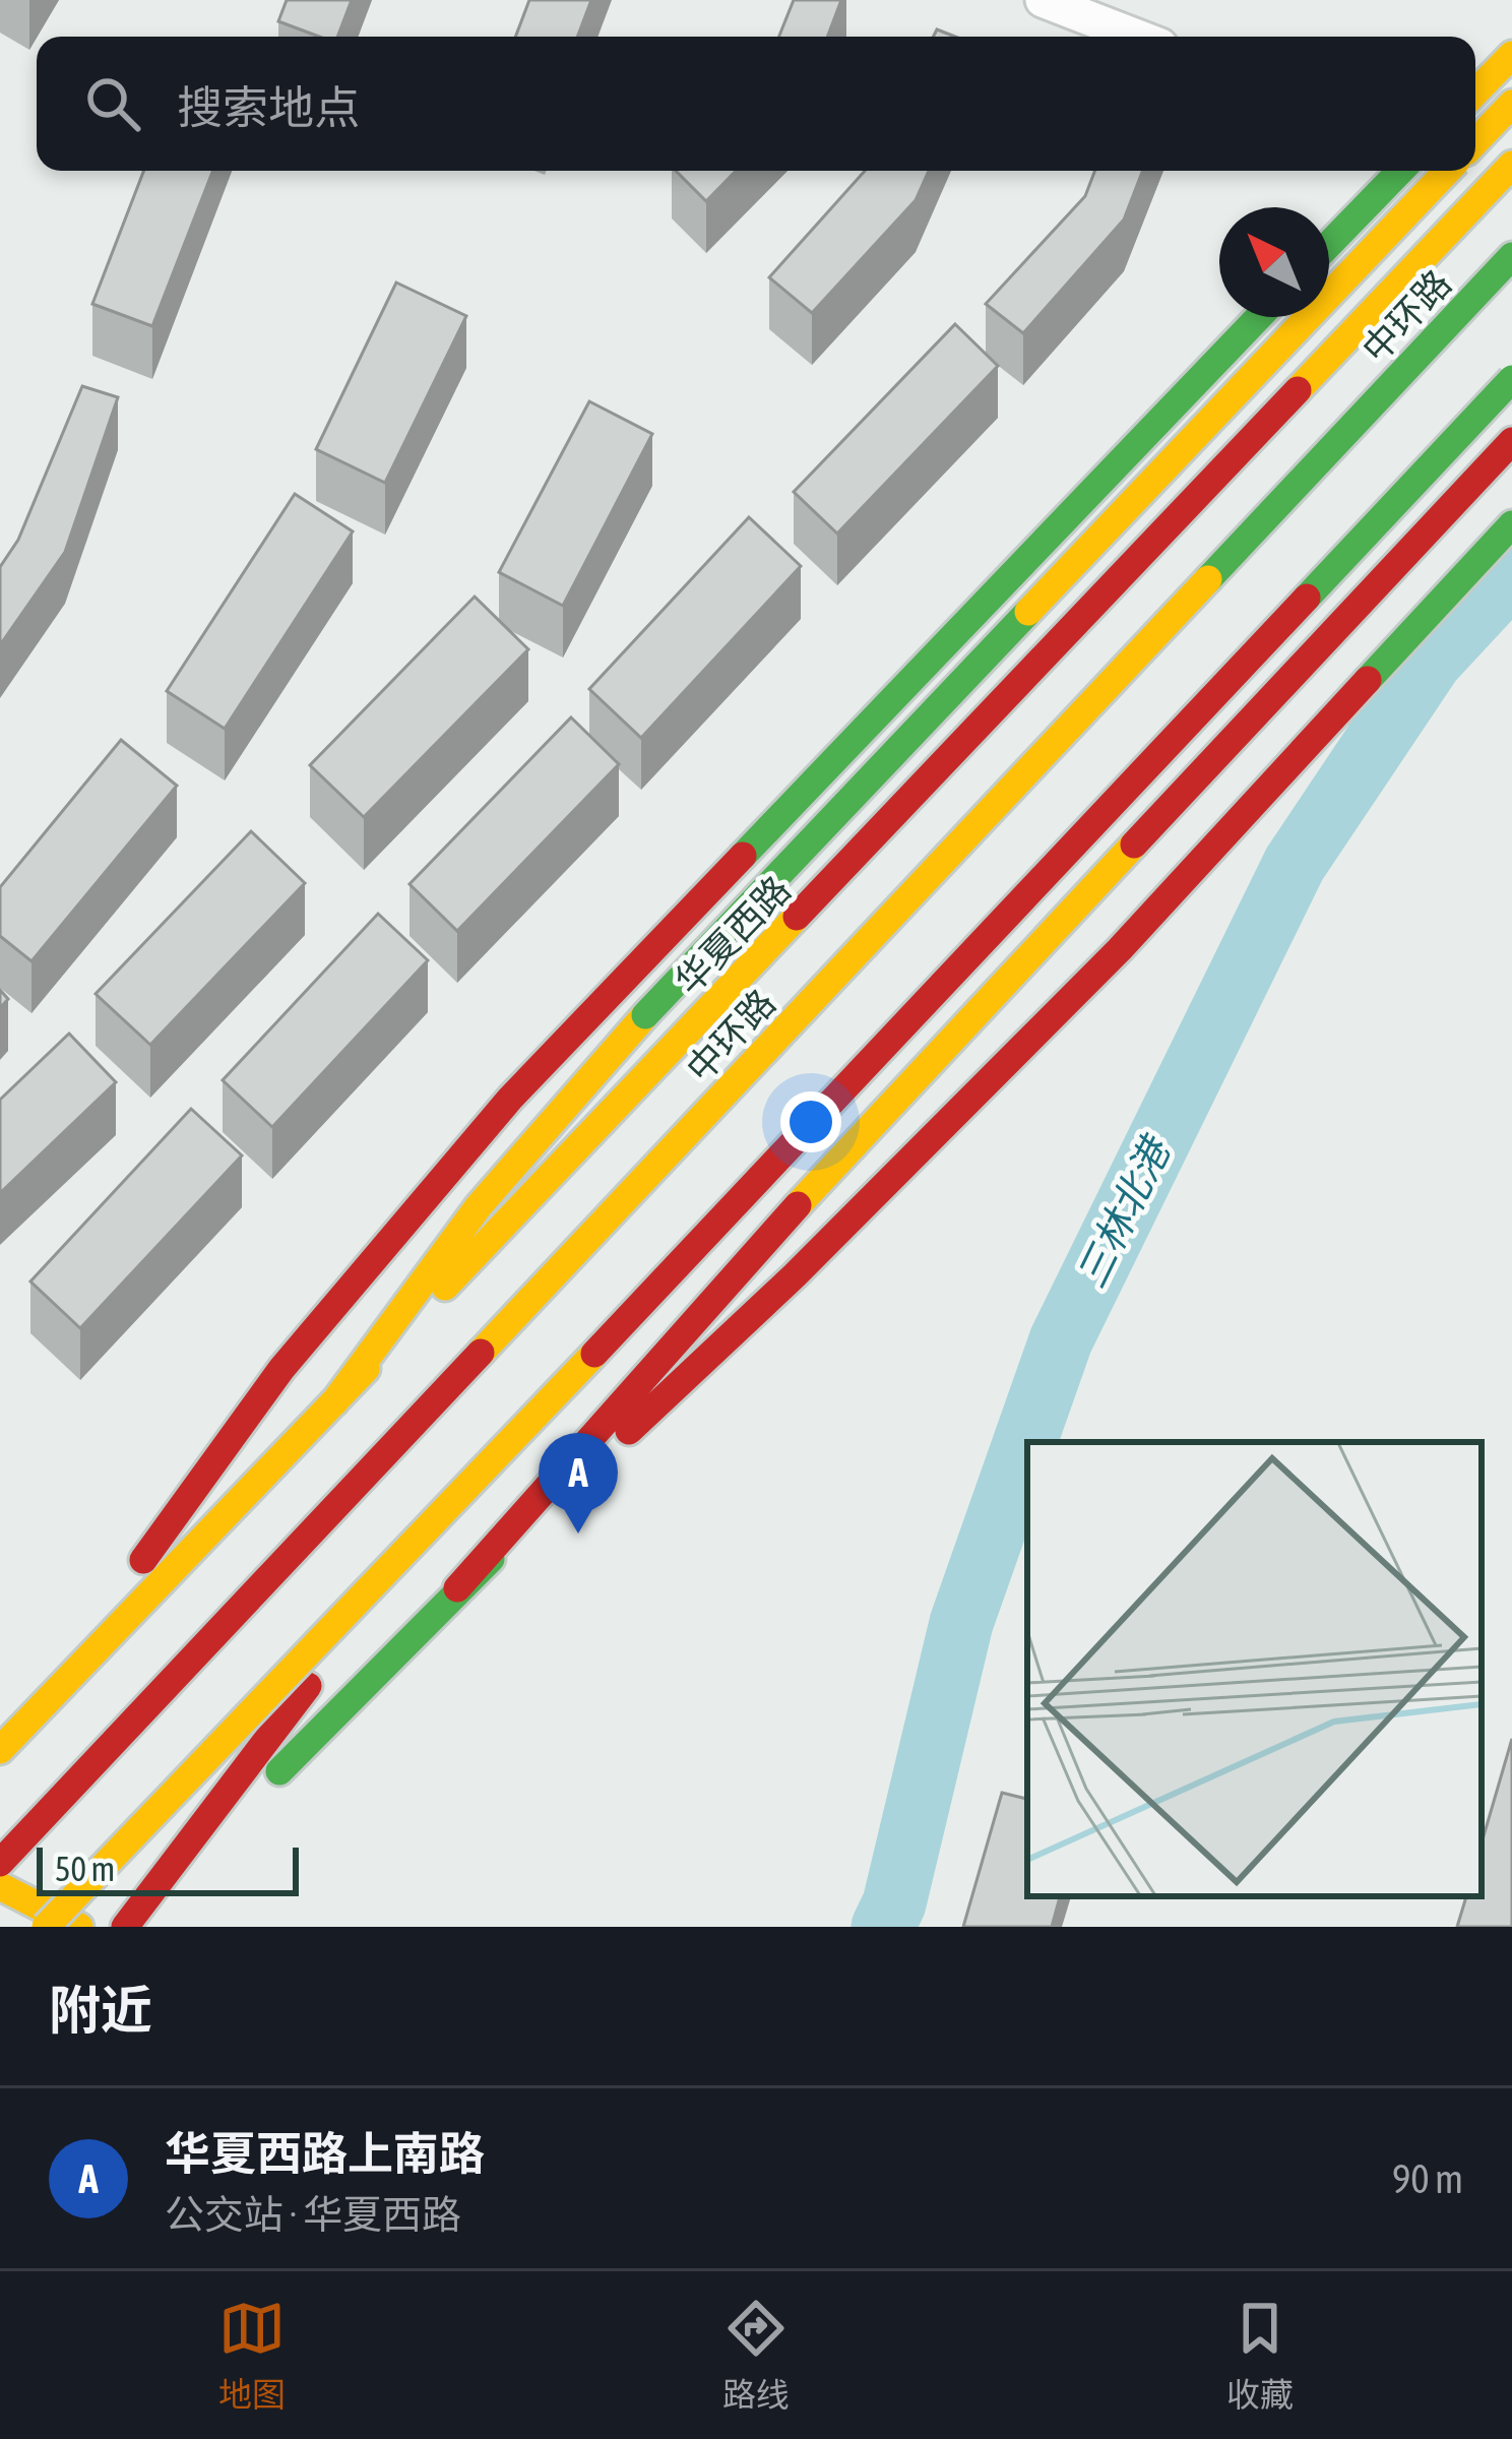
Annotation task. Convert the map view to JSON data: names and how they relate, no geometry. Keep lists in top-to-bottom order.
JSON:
{
  "streets": {
    "main road": ["中环路", "华夏西路"]
  },
  "water": ["三林北港"],
  "scale_bar": "50 m",
  "north": "top left",
  "page": {
    "search": "搜索地点",
    "pins": "A",
    "scale": "50 m",
    "heading": "附近",
    "list": [
      {
        "mark": "A",
        "name": "华夏西路上南路",
        "note": "公交站 · 华夏西路",
        "value": "90 m"
      }
    ],
    "nav": ["地图", "路线", "收藏"]
  }
}
